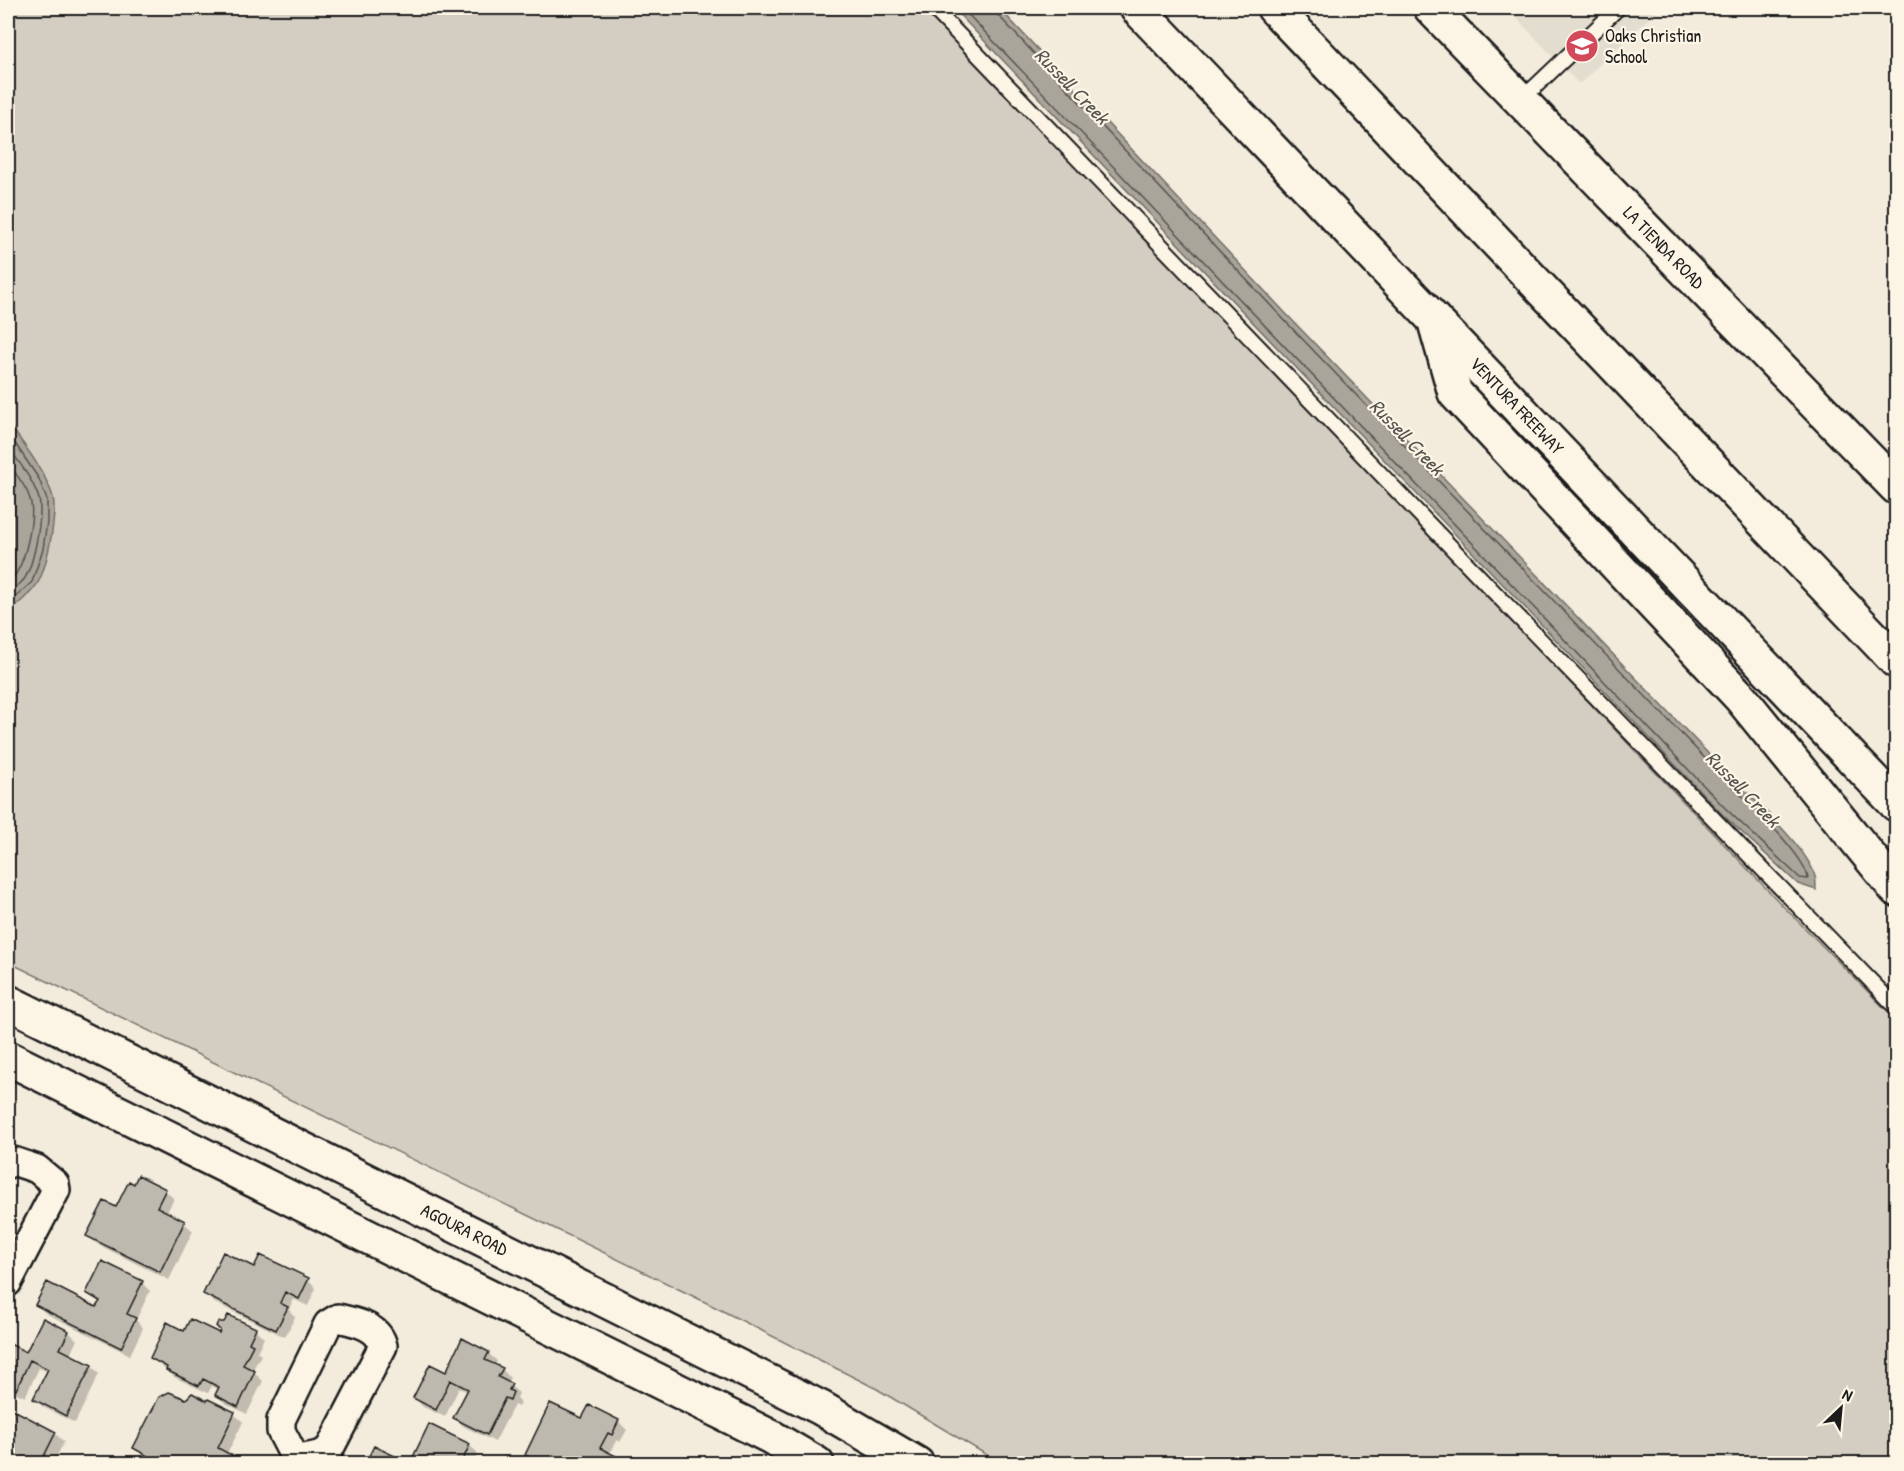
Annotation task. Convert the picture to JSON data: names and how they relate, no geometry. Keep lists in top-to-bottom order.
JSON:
{
  "streets": {
    "main road": ["LA TIENDA ROAD", "VENTURA FREEWAY", "AGOURA ROAD"]
  },
  "water": ["Russell Creek"],
  "places": {
    "school or university": ["Oaks Christian School"]
  },
  "north": "top right"
}
